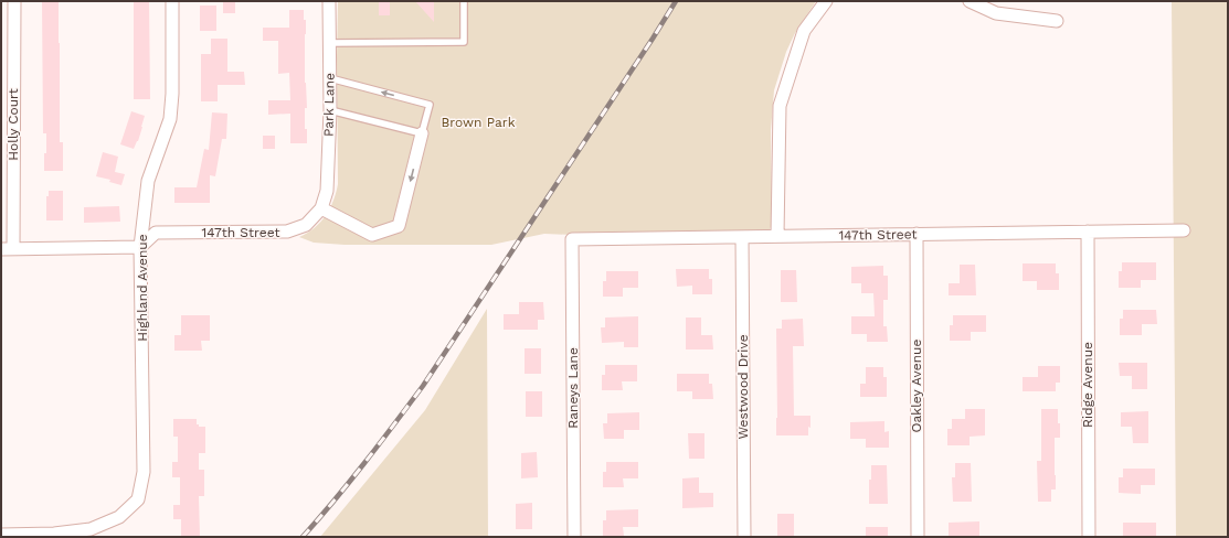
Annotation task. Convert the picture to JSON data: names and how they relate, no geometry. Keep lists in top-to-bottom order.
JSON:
{
  "streets": {
    "street": [
      "Park Lane",
      "Holly Court",
      "147th Street",
      "Highland Avenue",
      "Ridge Avenue",
      "Oakley Avenue",
      "Westwood Drive",
      "Raneys Lane"
    ]
  },
  "crossings": [
    ["Park Lane", "147th Street"],
    ["147th Street", "Highland Avenue"],
    ["147th Street", "Ridge Avenue"],
    ["147th Street", "Oakley Avenue"],
    ["147th Street", "Westwood Drive"],
    ["147th Street", "Raneys Lane"]
  ],
  "parks": ["Brown Park"]
}
